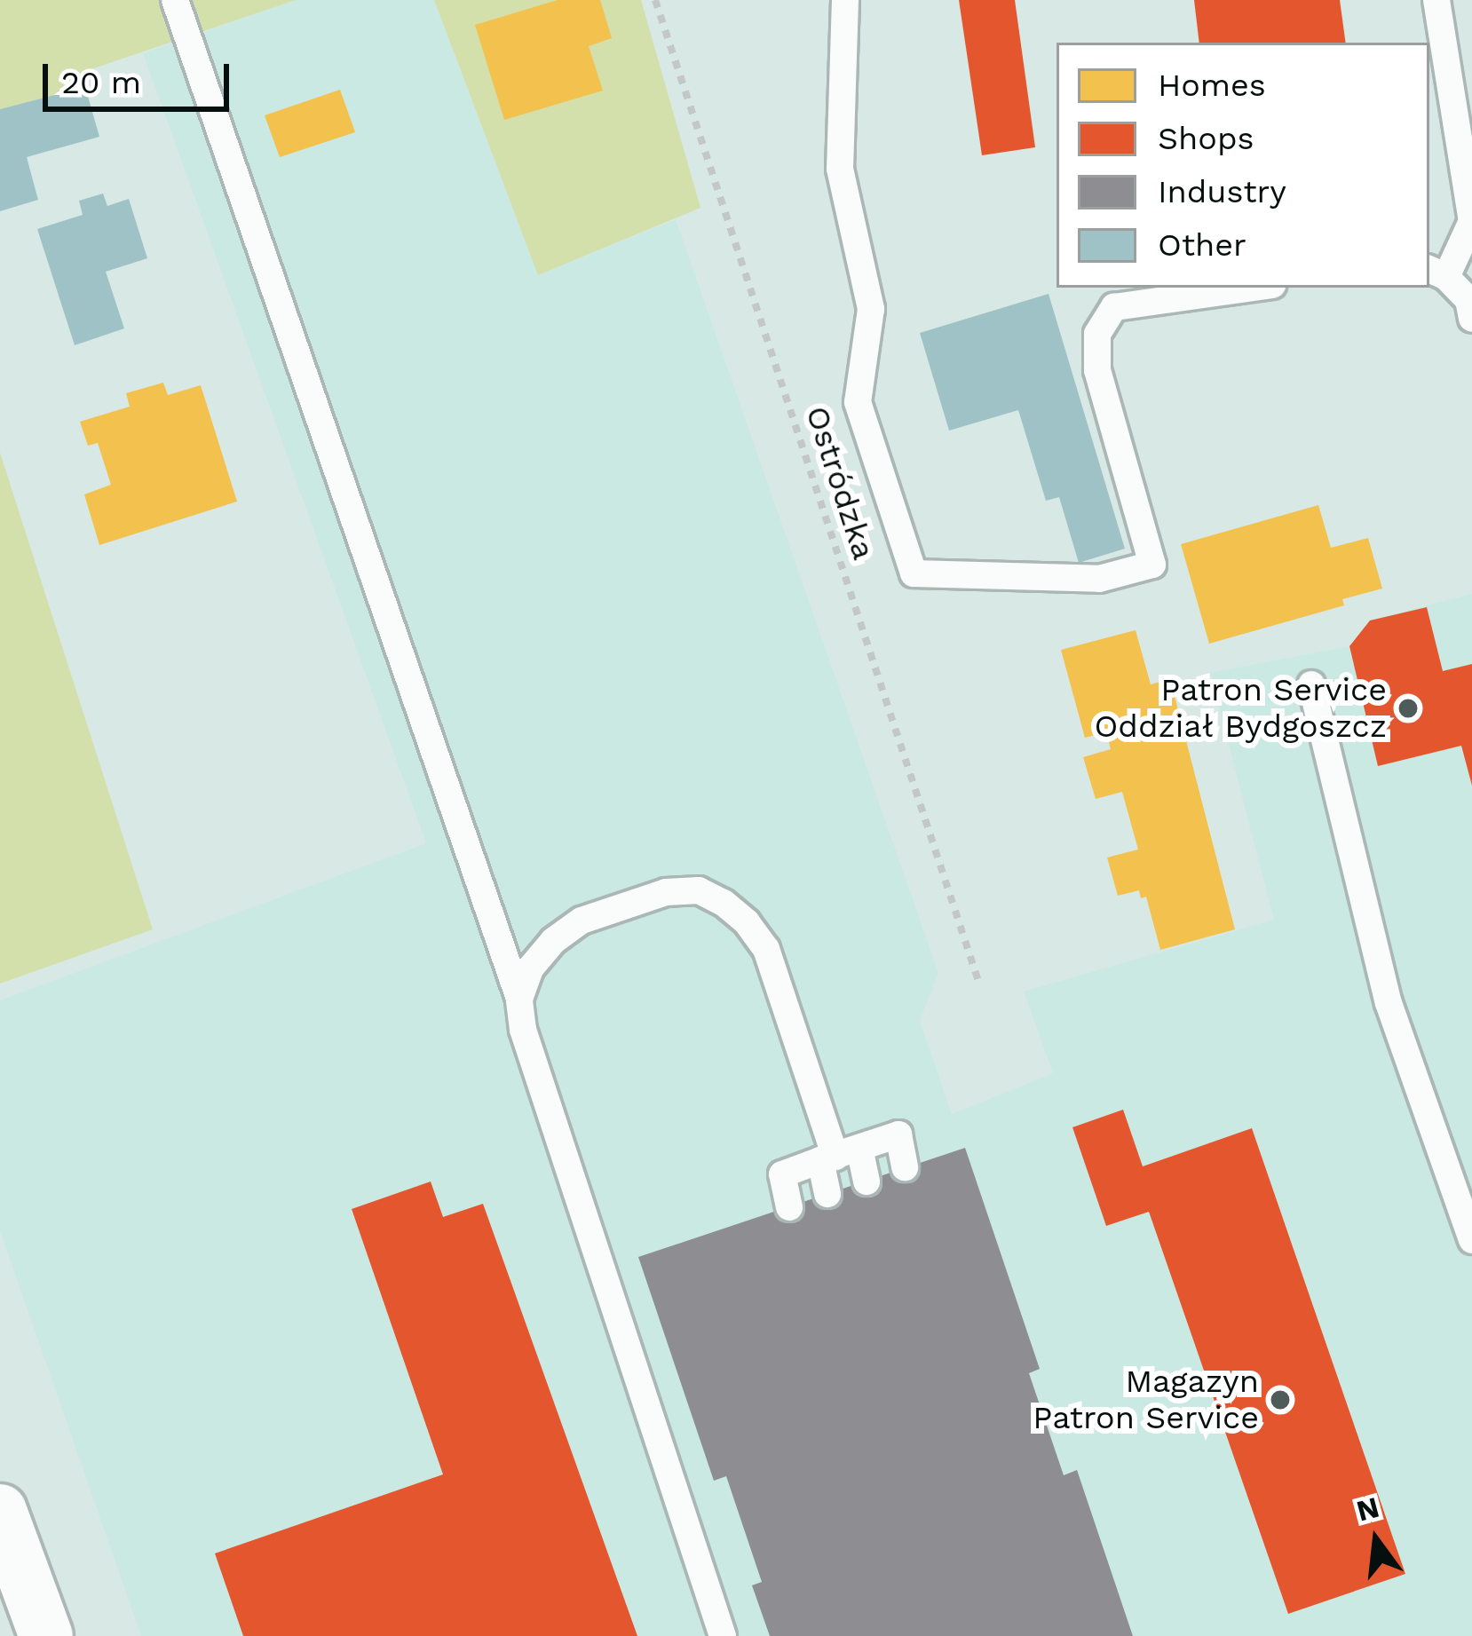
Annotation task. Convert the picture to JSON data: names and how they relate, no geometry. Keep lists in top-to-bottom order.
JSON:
{
  "streets": {
    "path": ["Ostródzka"]
  },
  "places": ["Patron Service Oddział Bydgoszcz", "Magazyn Patron Service"],
  "legend": [
    "Homes",
    "Shops",
    "Industry",
    "Other"
  ],
  "scale_bar": "20 m",
  "north": "top"
}
